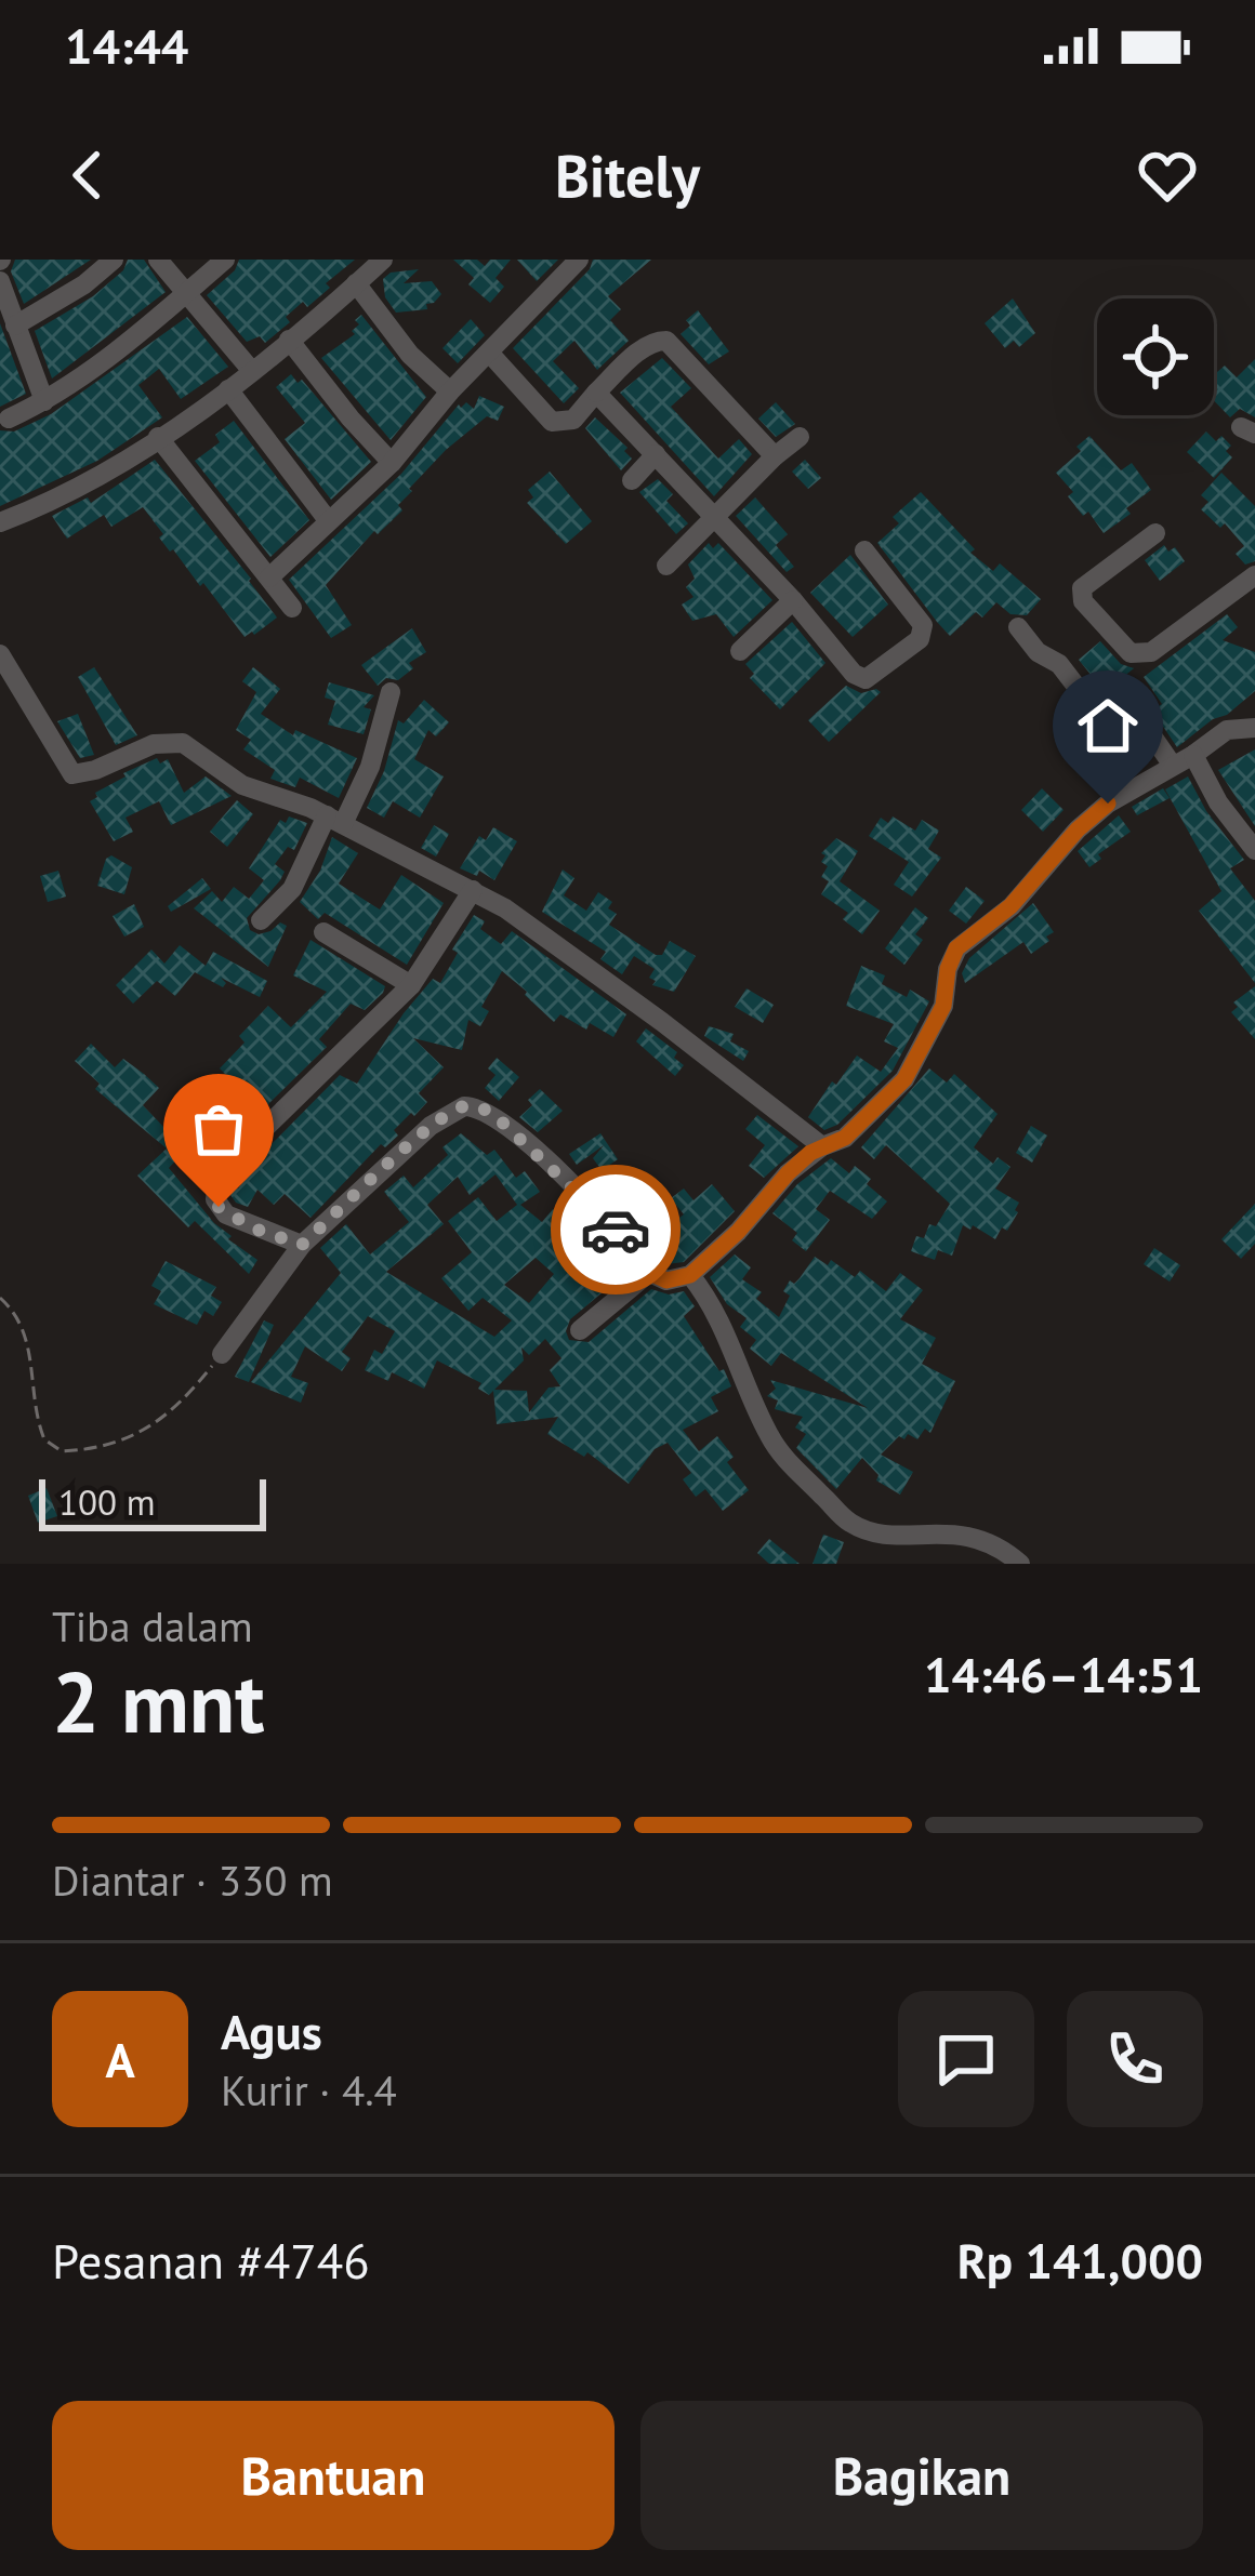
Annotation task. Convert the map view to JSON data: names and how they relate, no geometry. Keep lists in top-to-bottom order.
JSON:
{
  "scale_bar": "100 m",
  "page": {
    "status": "14:44",
    "header": "Bitely",
    "scale": "100 m",
    "heading": ["2 mnt", "Tiba dalam", "14:46–14:51"],
    "panel": [
      "Agus",
      "Kurir · 4.4",
      "Pesanan #4746",
      "Rp 141,000"
    ],
    "bar": "Diantar · 330 m",
    "round": "A",
    "buttons": ["Bantuan", "Bagikan"]
  }
}
